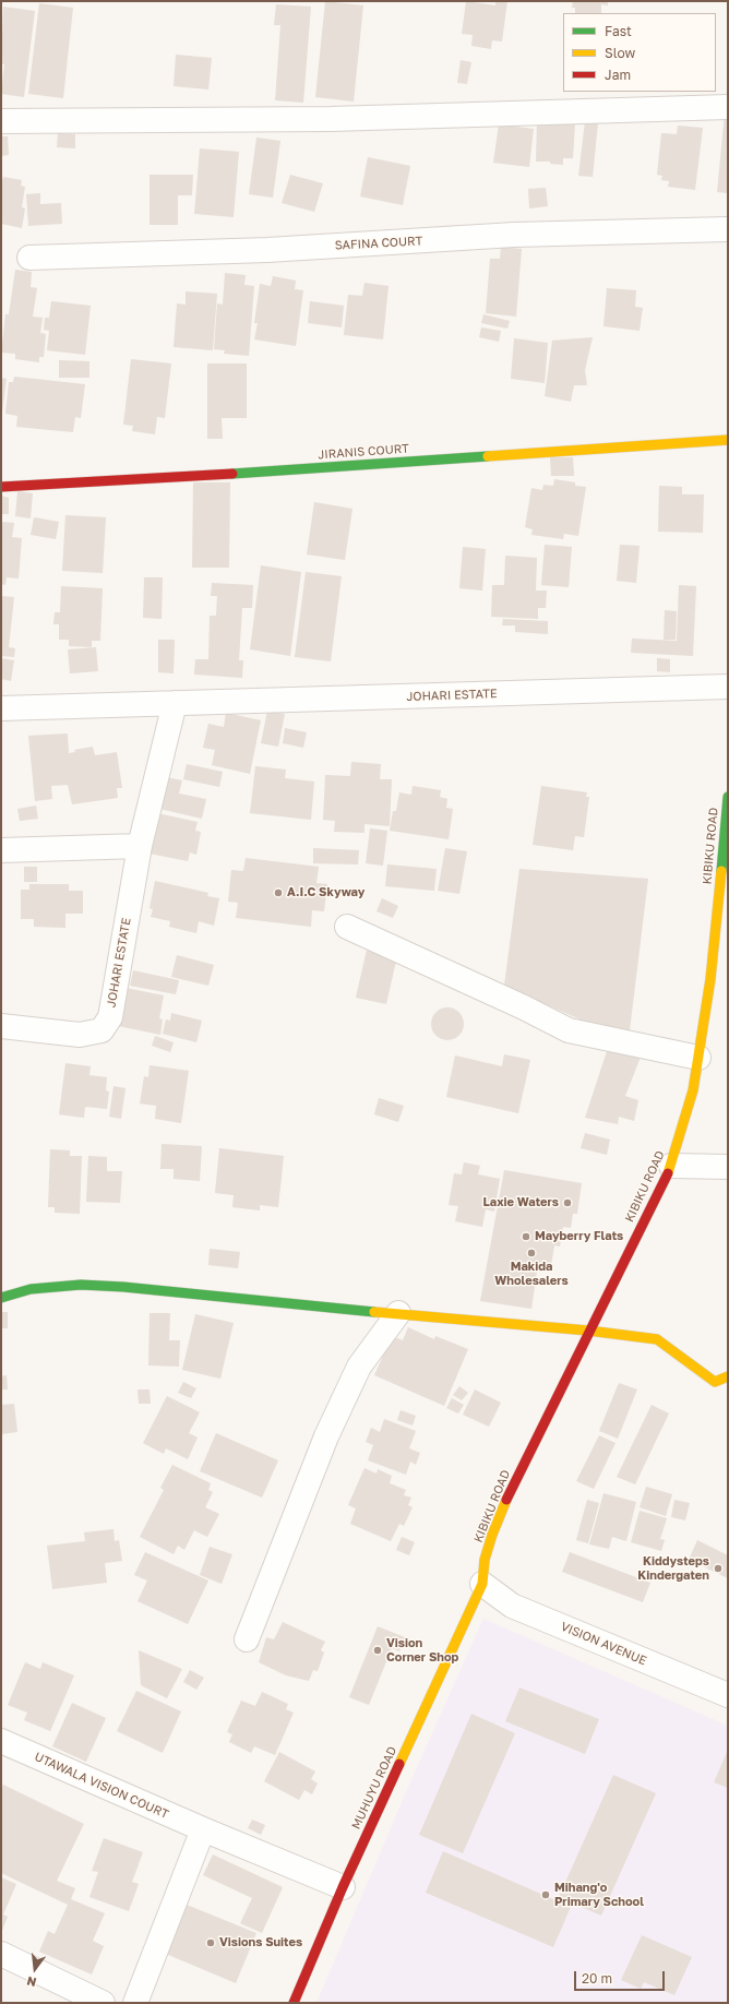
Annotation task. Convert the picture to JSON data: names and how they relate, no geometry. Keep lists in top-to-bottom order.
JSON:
{
  "streets": {
    "street": [
      "SAFINA COURT",
      "JIRANIS COURT",
      "JOHARI ESTATE",
      "KIBIKU ROAD",
      "VISION AVENUE",
      "UTAWALA VISION COURT",
      "MUHUYU ROAD"
    ]
  },
  "crossings": [
    ["KIBIKU ROAD", "VISION AVENUE"],
    ["KIBIKU ROAD", "MUHUYU ROAD"],
    ["VISION AVENUE", "MUHUYU ROAD"],
    ["UTAWALA VISION COURT", "MUHUYU ROAD"]
  ],
  "places": [
    "A.I.C Skyway",
    "Laxie Waters",
    "Mayberry Flats",
    "Makida Wholesalers",
    "Kiddysteps Kindergaten",
    "Vision Corner Shop",
    "Mihang'o Primary School",
    "Visions Suites"
  ],
  "legend": ["Fast", "Slow", "Jam"],
  "scale_bar": "20 m",
  "north": "bottom"
}
